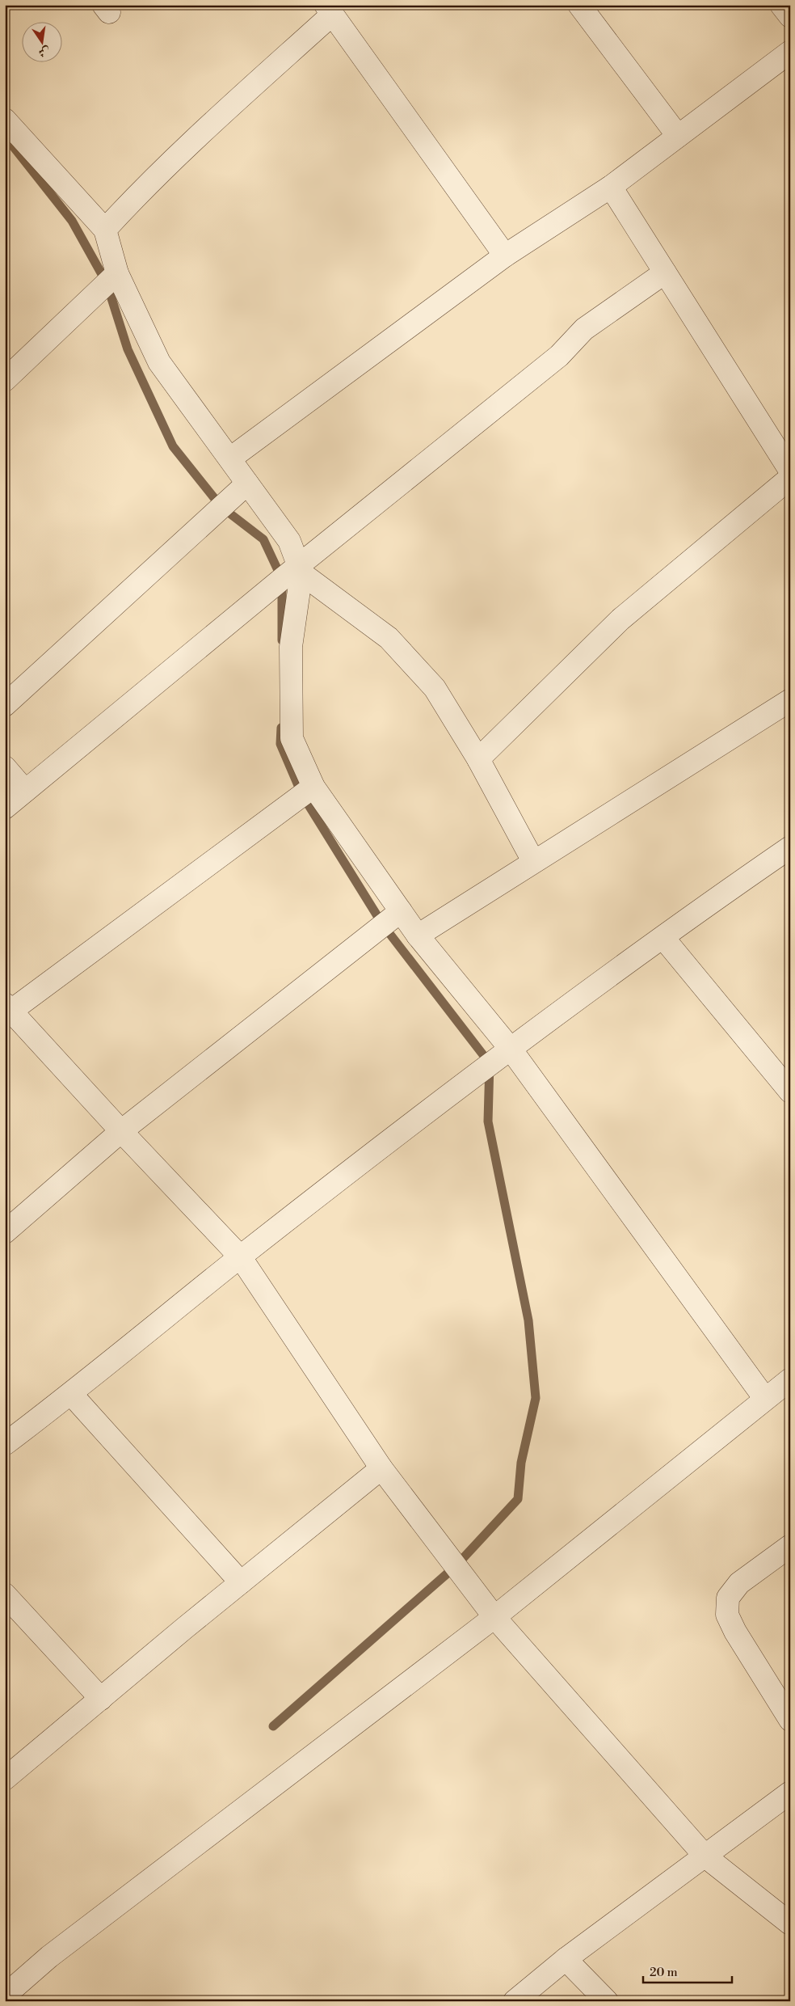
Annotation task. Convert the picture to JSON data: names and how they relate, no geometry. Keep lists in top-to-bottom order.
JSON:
{
  "scale_bar": "20 m",
  "north": "bottom"
}
